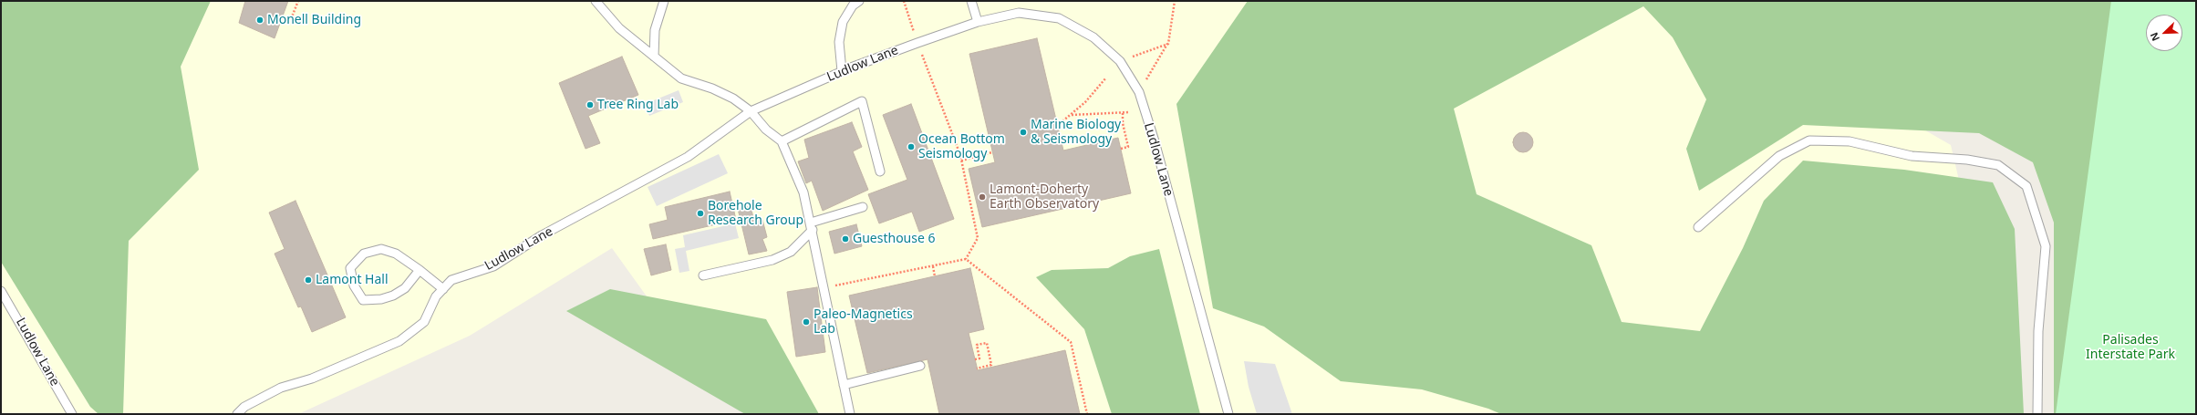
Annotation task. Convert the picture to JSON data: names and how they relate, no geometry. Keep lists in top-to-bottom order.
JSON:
{
  "streets": {
    "lane": ["Ludlow Lane"]
  },
  "parks": ["Palisades Interstate Park"],
  "places": [
    "Monell Building",
    "Tree Ring Lab",
    "Marine Biology & Seismology",
    "Ocean Bottom Seismology",
    "Lamont-Doherty Earth Observatory",
    "Borehole Research Group",
    "Guesthouse 6",
    "Lamont Hall",
    "Paleo-Magnetics Lab"
  ],
  "north": "bottom left"
}
